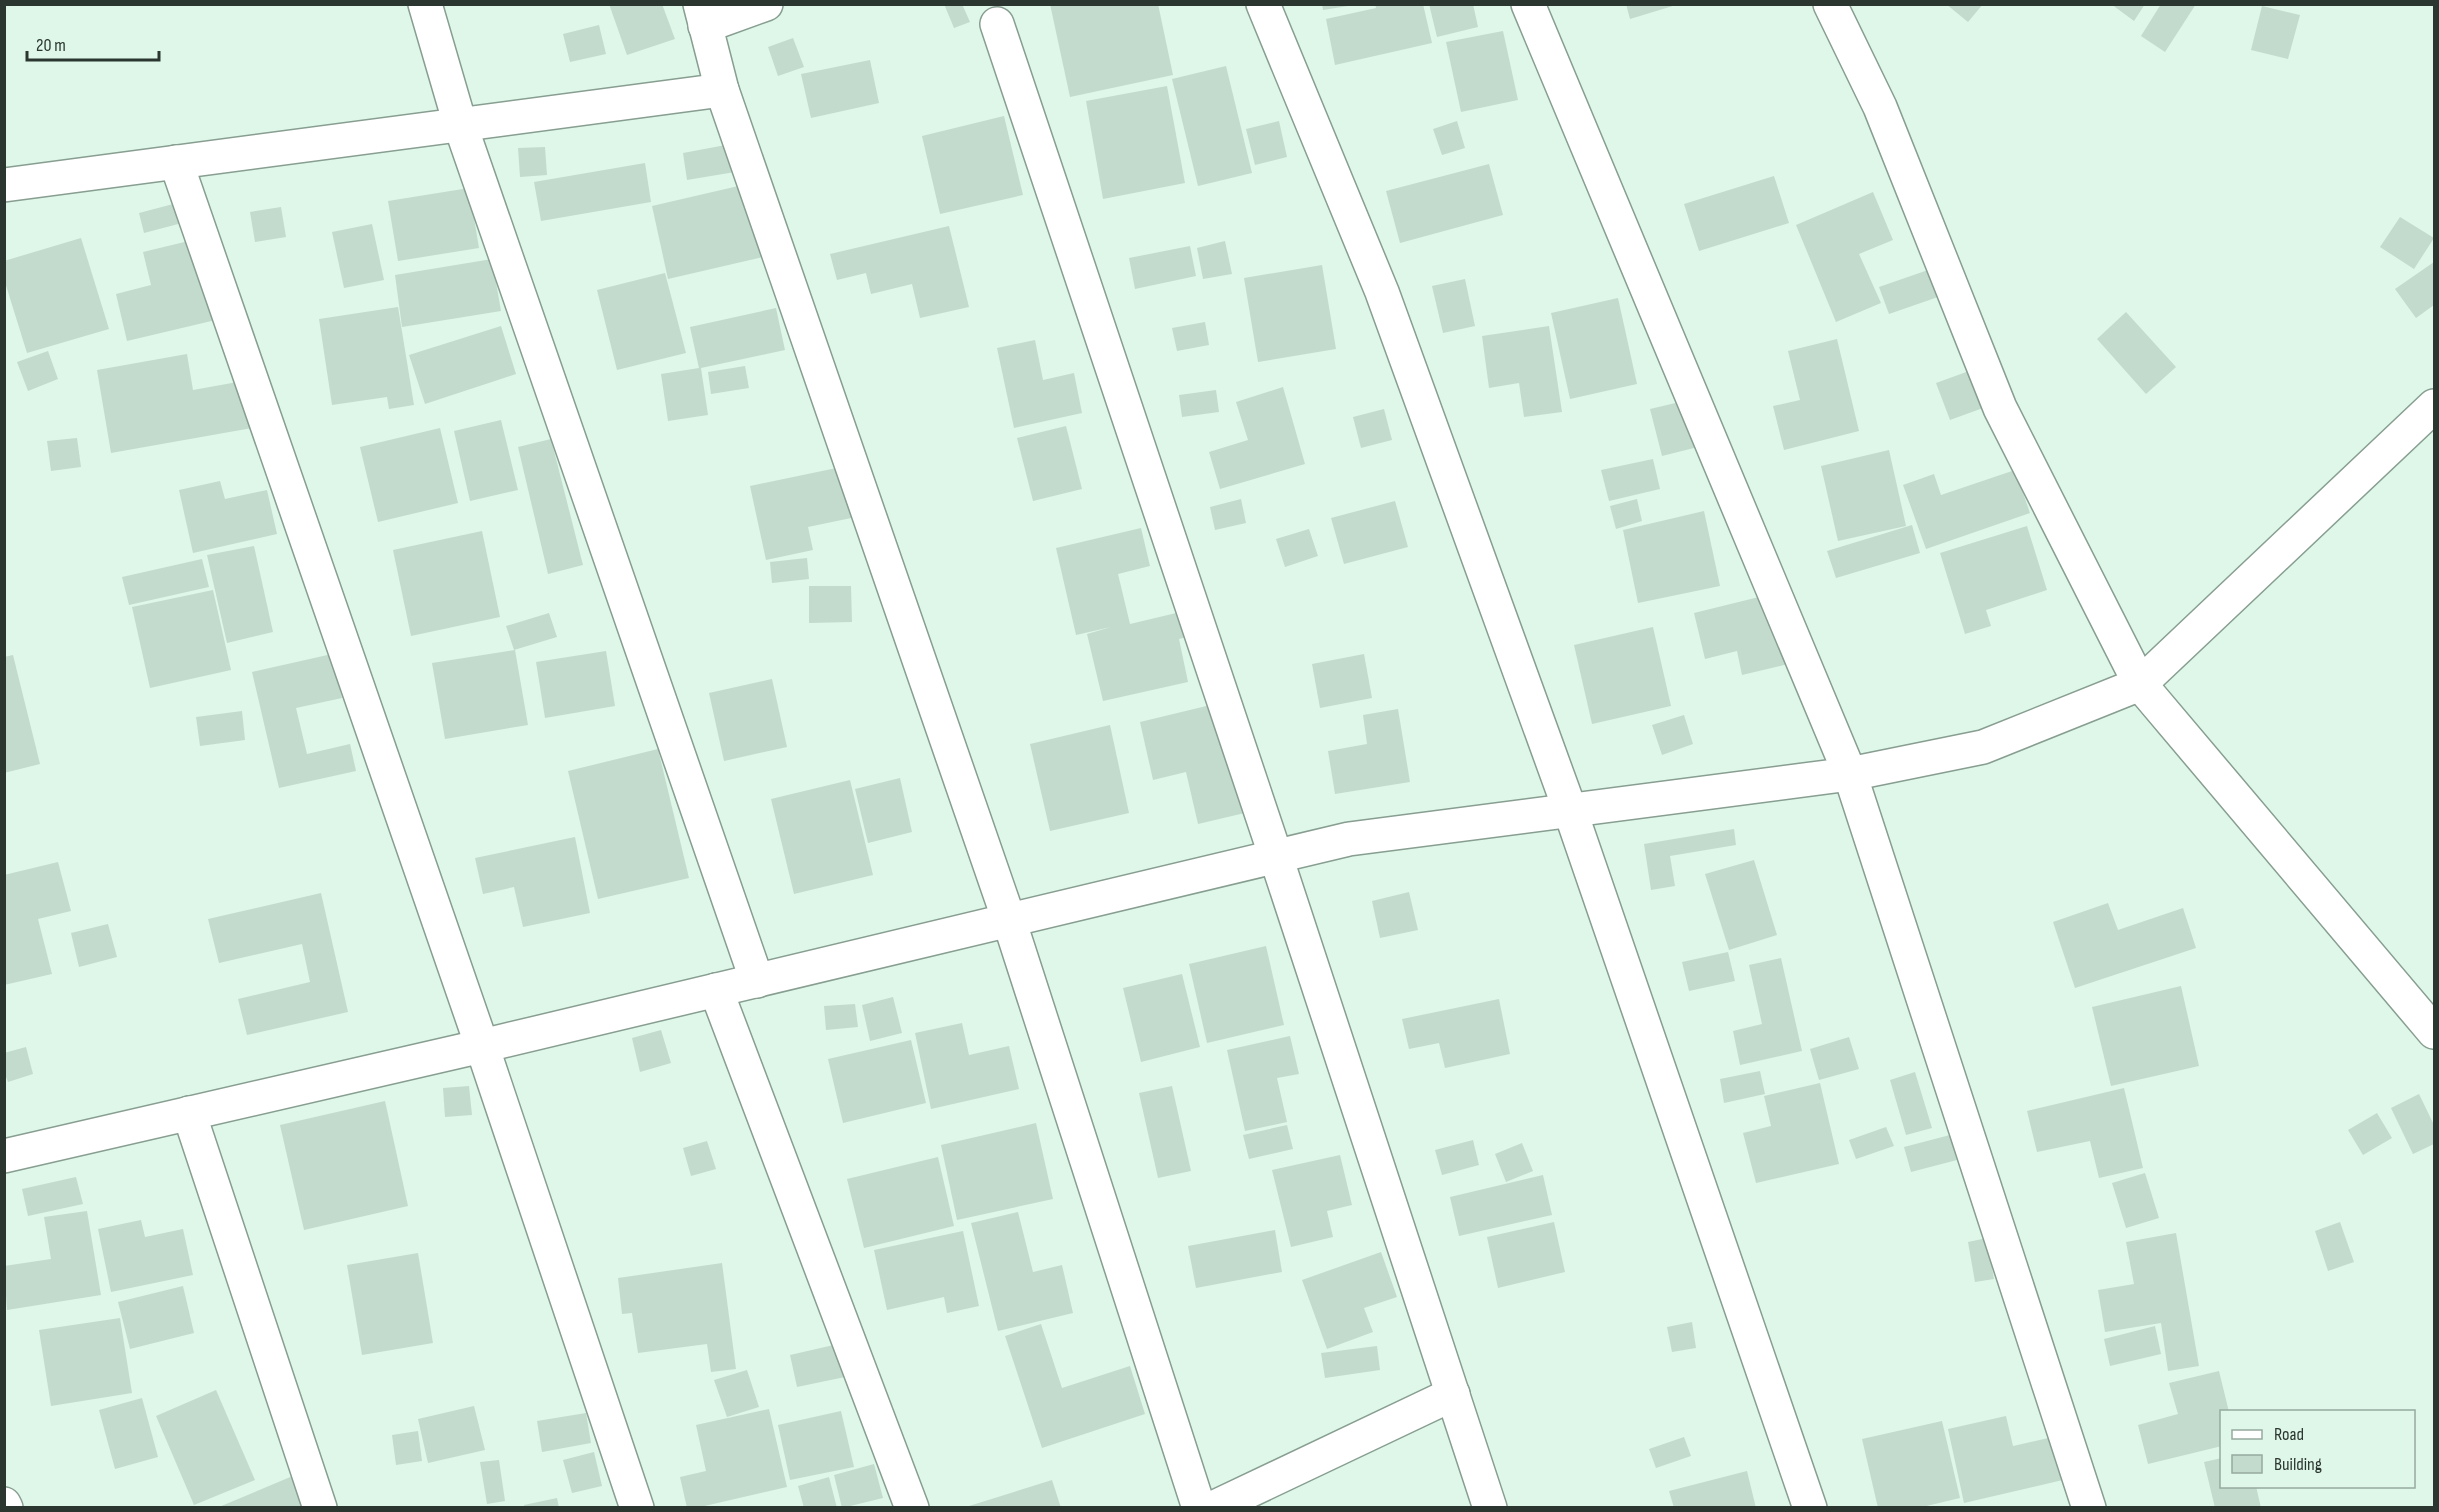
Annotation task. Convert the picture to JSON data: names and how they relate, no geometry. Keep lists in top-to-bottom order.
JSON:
{
  "legend": ["Road", "Building"],
  "scale_bar": "20 m"
}
